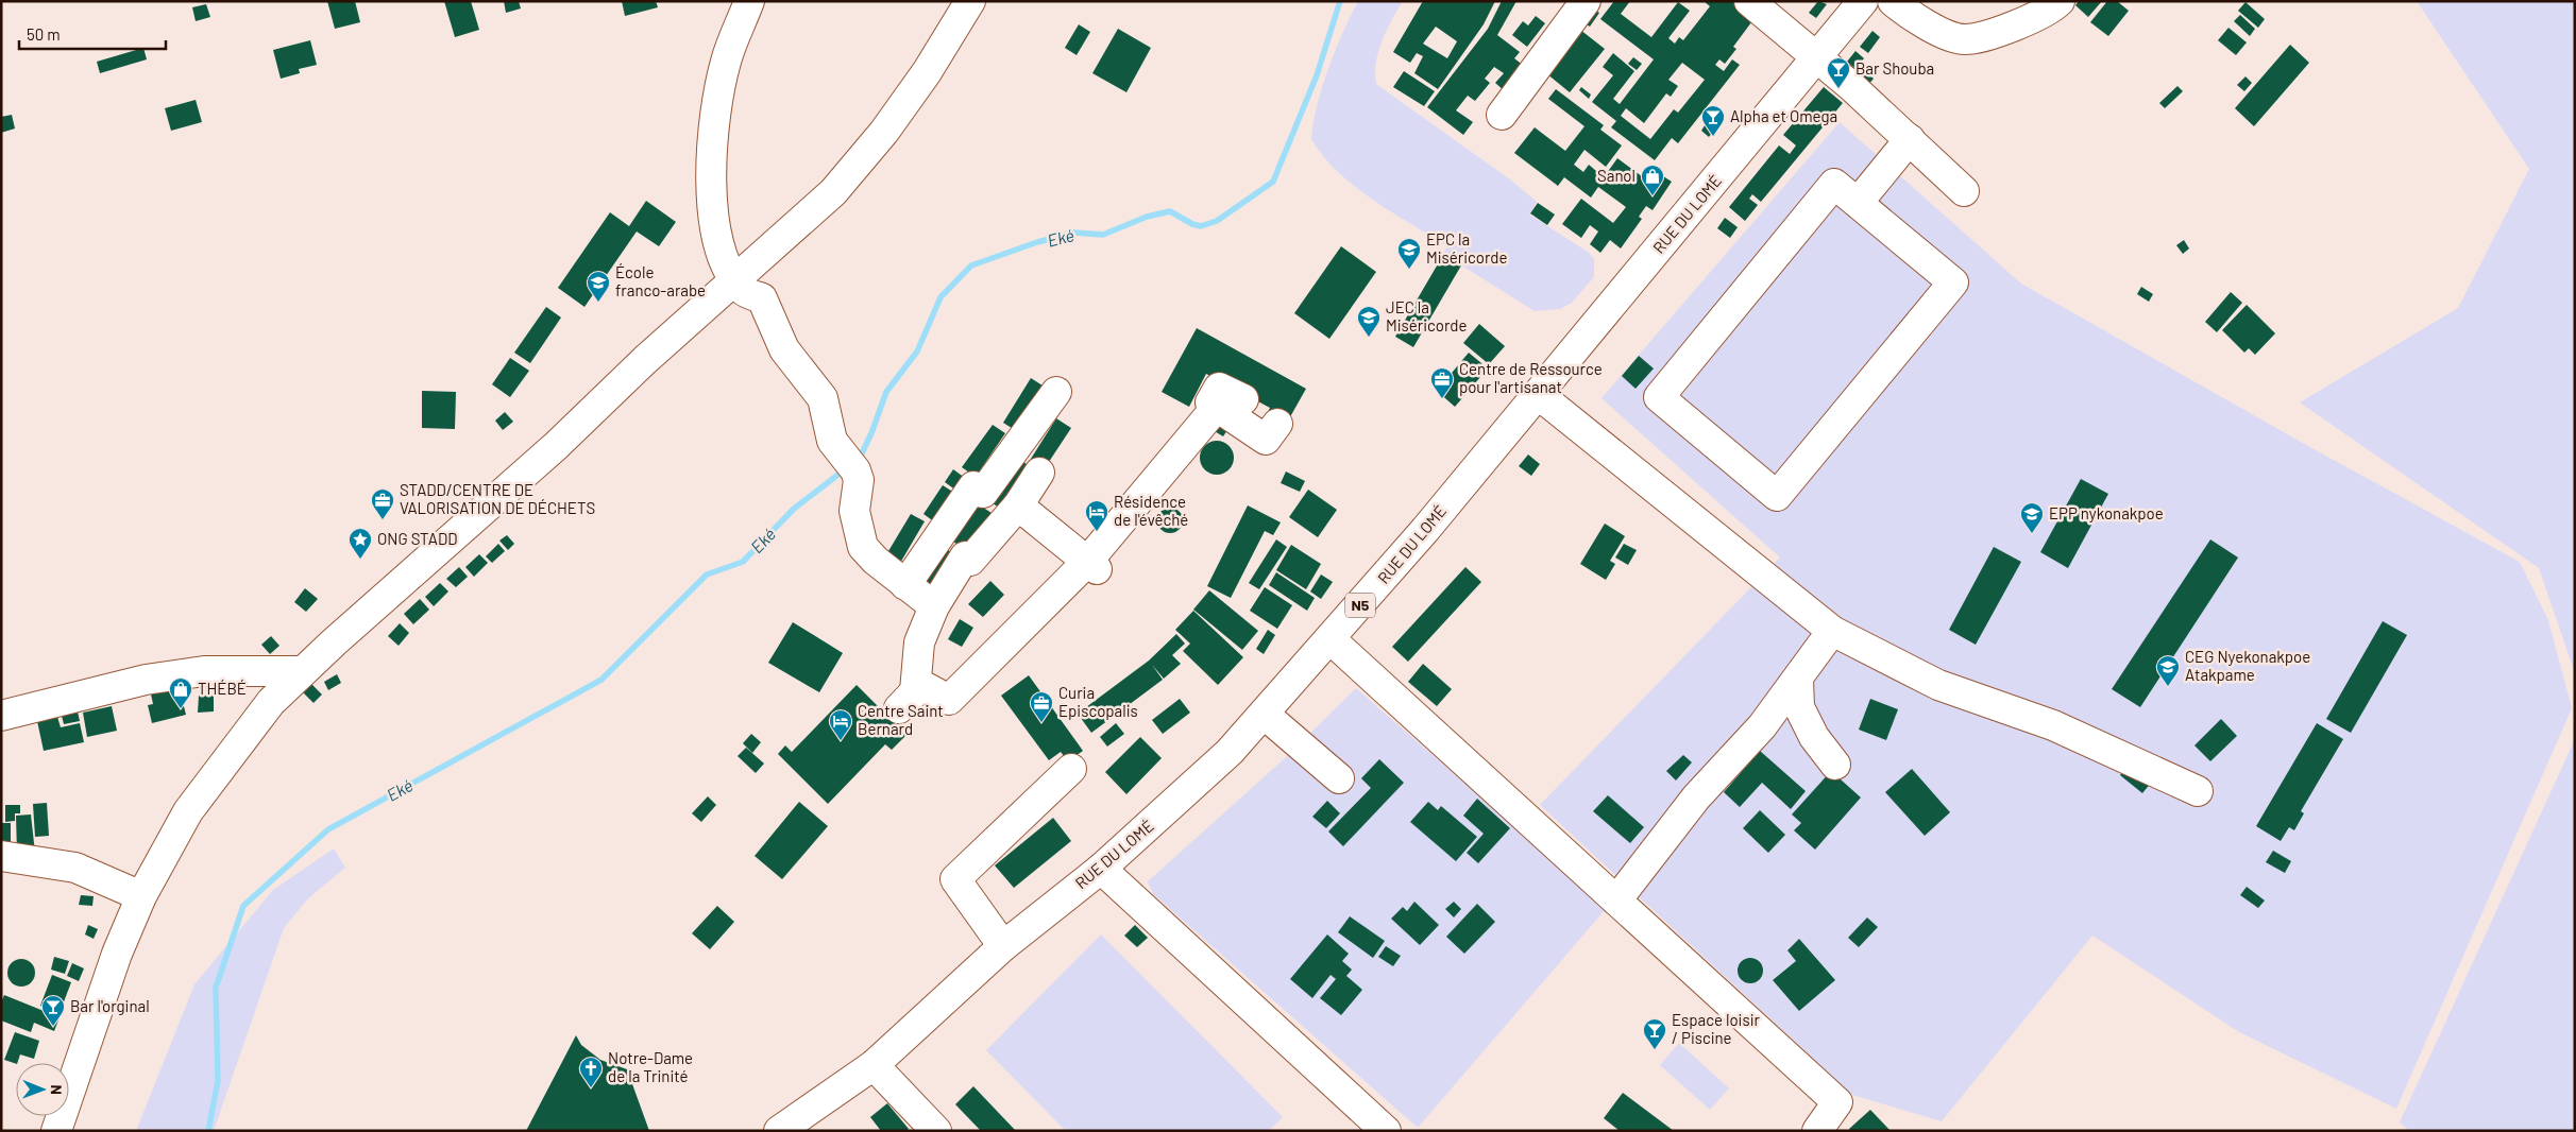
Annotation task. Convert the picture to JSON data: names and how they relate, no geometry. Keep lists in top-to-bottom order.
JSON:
{
  "streets": {
    "street": ["RUE DU LOMÉ", "N5"]
  },
  "water": ["Eké"],
  "places": {
    "bar": [
      "Bar Shouba",
      "Alpha et Omega",
      "Bar l'orginal",
      "Espace loisir / Piscine"
    ],
    "shop": ["Sanol", "THÉBÉ"],
    "school or university": [
      "EPC la Miséricorde",
      "École franco-arabe",
      "JEC la Miséricorde",
      "EPP nykonakpoe",
      "CEG Nyekonakpoe Atakpame"
    ],
    "office": ["Centre de Ressource pour l'artisanat", "STADD/CENTRE DE VALORISATION DE DÉCHETS", "Curia Episcopalis"],
    "hotel": ["Résidence de l'évêché", "Centre Saint Bernard"],
    "place": ["ONG STADD"],
    "church": ["Notre-Dame de la Trinité"]
  },
  "scale_bar": "50 m",
  "north": "right"
}
